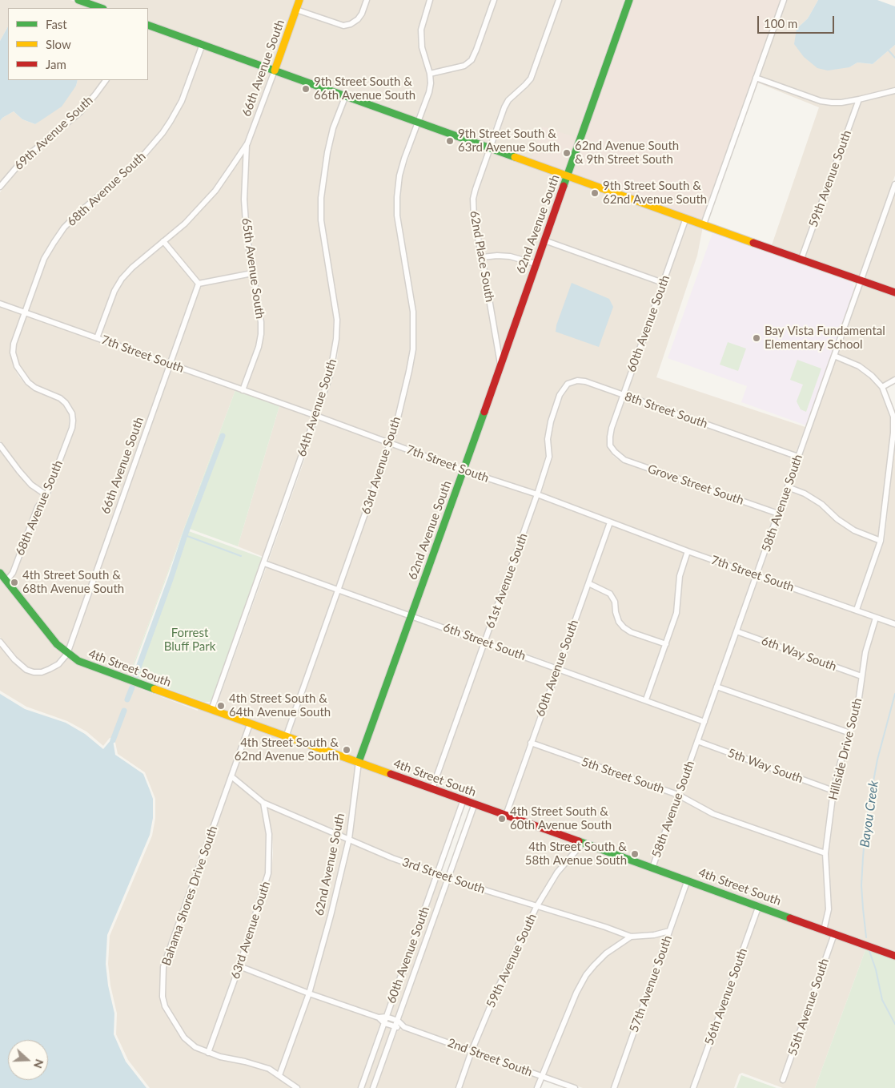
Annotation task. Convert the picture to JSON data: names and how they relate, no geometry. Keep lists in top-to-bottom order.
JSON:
{
  "streets": {
    "street": [
      "66th Avenue South",
      "69th Avenue South",
      "59th Avenue South",
      "68th Avenue South",
      "62nd Avenue South",
      "62nd Place South",
      "65th Avenue South",
      "60th Avenue South",
      "7th Street South",
      "64th Avenue South",
      "8th Street South",
      "63rd Avenue South",
      "Grove Street South",
      "58th Avenue South",
      "61st Avenue South",
      "6th Street South",
      "6th Way South",
      "4th Street South",
      "Hillside Drive South",
      "5th Way South",
      "5th Street South",
      "3rd Street South",
      "Bahama Shores Drive South",
      "57th Avenue South",
      "56th Avenue South",
      "55th Avenue South",
      "2nd Street South"
    ]
  },
  "crossings": [
    ["66th Avenue South", "65th Avenue South"],
    ["66th Avenue South", "7th Street South"],
    ["66th Avenue South", "4th Street South"],
    ["59th Avenue South", "4th Street South"],
    ["59th Avenue South", "3rd Street South"],
    ["59th Avenue South", "2nd Street South"],
    ["68th Avenue South", "7th Street South"],
    ["68th Avenue South", "4th Street South"],
    ["62nd Avenue South", "62nd Place South"],
    ["62nd Avenue South", "7th Street South"],
    ["62nd Avenue South", "6th Street South"],
    ["62nd Avenue South", "4th Street South"],
    ["62nd Avenue South", "3rd Street South"],
    ["62nd Avenue South", "Bahama Shores Drive South"],
    ["62nd Avenue South", "2nd Street South"],
    ["65th Avenue South", "7th Street South"],
    ["60th Avenue South", "7th Street South"],
    ["60th Avenue South", "8th Street South"],
    ["60th Avenue South", "Grove Street South"],
    ["60th Avenue South", "6th Street South"],
    ["60th Avenue South", "4th Street South"],
    ["60th Avenue South", "5th Street South"],
    ["60th Avenue South", "3rd Street South"],
    ["60th Avenue South", "2nd Street South"],
    ["7th Street South", "64th Avenue South"],
    ["7th Street South", "63rd Avenue South"],
    ["7th Street South", "58th Avenue South"],
    ["7th Street South", "61st Avenue South"],
    ["7th Street South", "Hillside Drive South"],
    ["64th Avenue South", "6th Street South"],
    ["64th Avenue South", "4th Street South"],
    ["8th Street South", "58th Avenue South"],
    ["8th Street South", "61st Avenue South"],
    ["63rd Avenue South", "6th Street South"],
    ["63rd Avenue South", "4th Street South"],
    ["63rd Avenue South", "3rd Street South"],
    ["63rd Avenue South", "Bahama Shores Drive South"],
    ["63rd Avenue South", "2nd Street South"],
    ["Grove Street South", "58th Avenue South"],
    ["58th Avenue South", "6th Street South"],
    ["58th Avenue South", "6th Way South"],
    ["58th Avenue South", "4th Street South"],
    ["58th Avenue South", "5th Way South"],
    ["58th Avenue South", "5th Street South"],
    ["61st Avenue South", "6th Street South"],
    ["61st Avenue South", "4th Street South"],
    ["6th Way South", "Hillside Drive South"],
    ["4th Street South", "Hillside Drive South"],
    ["4th Street South", "Bahama Shores Drive South"],
    ["4th Street South", "57th Avenue South"],
    ["4th Street South", "56th Avenue South"],
    ["4th Street South", "55th Avenue South"],
    ["Hillside Drive South", "5th Way South"],
    ["Hillside Drive South", "5th Street South"],
    ["3rd Street South", "Bahama Shores Drive South"],
    ["3rd Street South", "57th Avenue South"]
  ],
  "water": ["Bayou Creek"],
  "parks": ["Forrest Bluff Park"],
  "places": [
    "9th Street South & 66th Avenue South",
    "9th Street South & 63rd Avenue South",
    "62nd Avenue South & 9th Street South",
    "9th Street South & 62nd Avenue South",
    "Bay Vista Fundamental Elementary School",
    "4th Street South & 68th Avenue South",
    "4th Street South & 64th Avenue South",
    "4th Street South & 62nd Avenue South",
    "4th Street South & 60th Avenue South",
    "4th Street South & 58th Avenue South"
  ],
  "legend": ["Fast", "Slow", "Jam"],
  "scale_bar": "100 m",
  "north": "right"
}
